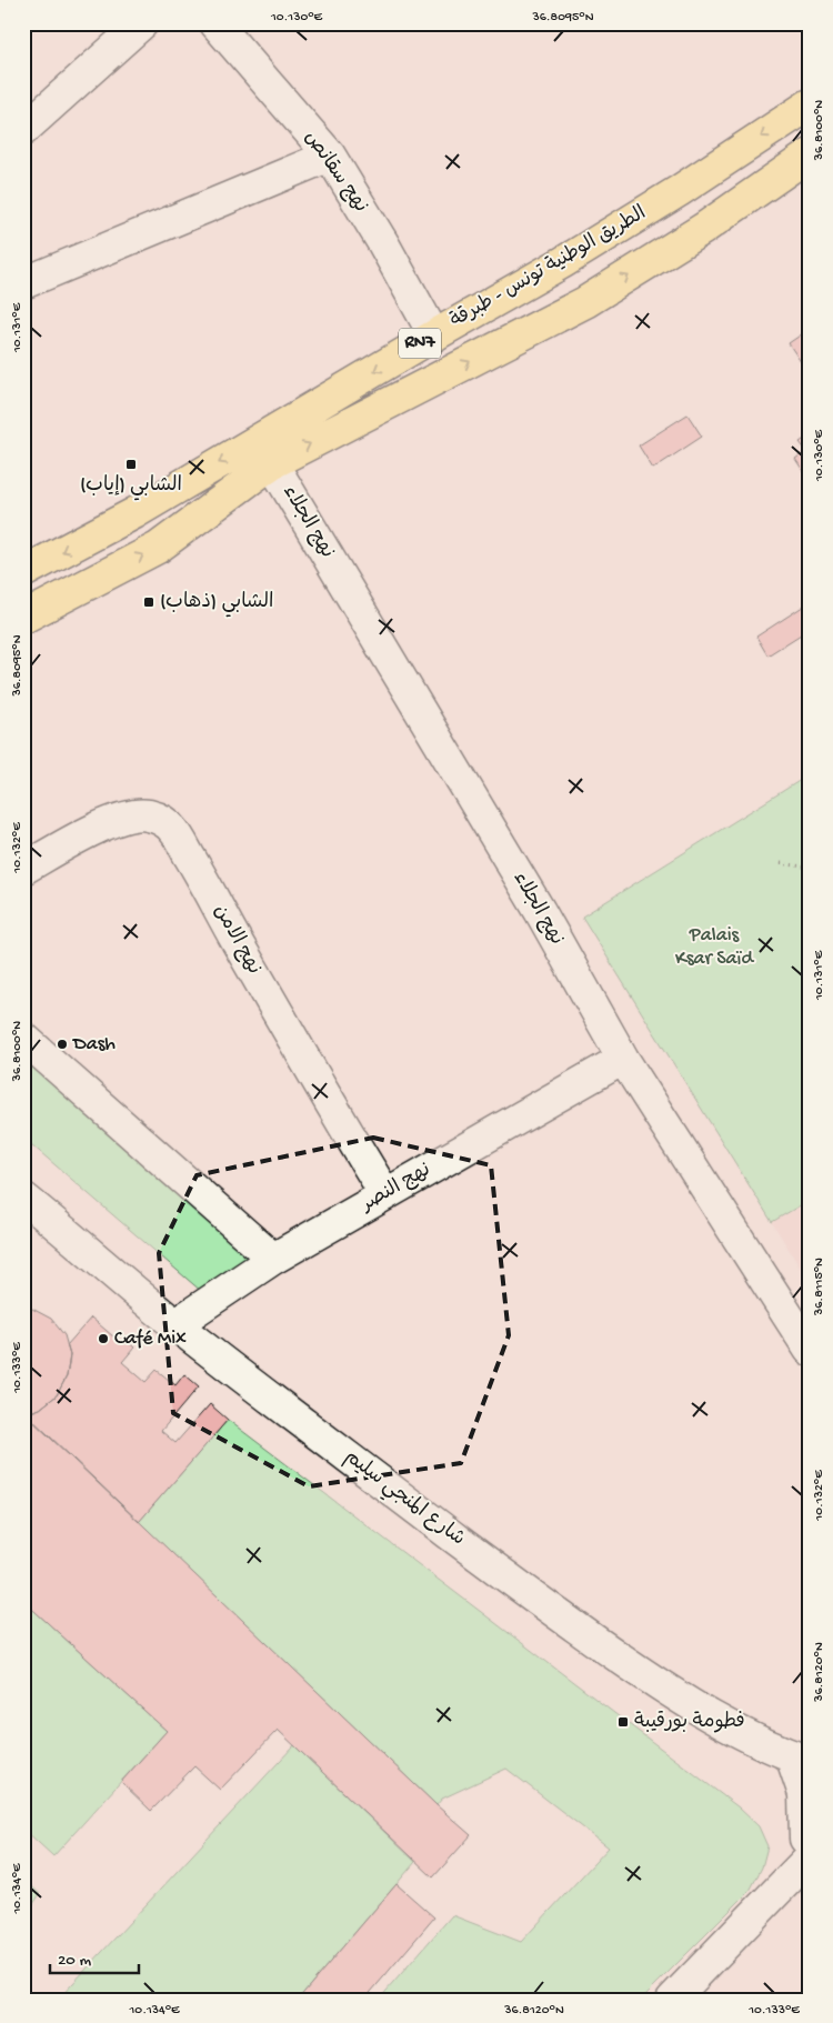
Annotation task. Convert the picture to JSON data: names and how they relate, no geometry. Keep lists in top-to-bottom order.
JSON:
{
  "streets": {
    "main road": ["الطريق الوطنية تونس - طبرقة", "RN7"],
    "street": [
      "نهج سقانص",
      "نهج الجلاء",
      "نهج الامن",
      "نهج النصر",
      "شارع المنجي سليم"
    ]
  },
  "crossings": [
    ["نهج سقانص", "الطريق الوطنية تونس - طبرقة"],
    ["RN7", "نهج الجلاء"],
    ["نهج الجلاء", "نهج النصر"],
    ["نهج الامن", "نهج النصر"],
    ["نهج النصر", "شارع المنجي سليم"]
  ],
  "parks": ["Palais Ksar Saïd"],
  "places": {
    "transit": ["الشابي (إياب)", "الشابي (ذهاب)", "فطومة بورقيبة"],
    "other": ["Dash", "Café Mix"]
  },
  "scale_bar": "20 m",
  "coordinates": [
    "10.130°E",
    "36.8095°N",
    "36.8100°N",
    "10.131°E",
    "10.132°E",
    "36.8115°N",
    "10.133°E",
    "36.8120°N",
    "10.134°E"
  ]
}
